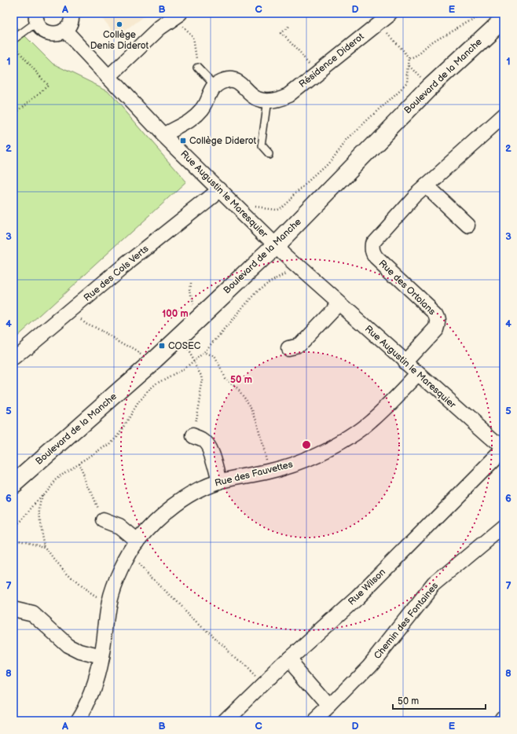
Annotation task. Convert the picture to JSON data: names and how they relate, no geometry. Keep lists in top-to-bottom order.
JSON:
{
  "streets": {
    "main road": ["Boulevard de la Manche"],
    "street": [
      "Résidence Diderot",
      "Rue Augustin le Maresquier",
      "Rue des Cols Verts",
      "Rue des Ortolans",
      "Rue des Fauvettes",
      "Rue Wilson",
      "Chemin des Fontaines"
    ]
  },
  "crossings": [
    ["Boulevard de la Manche", "Rue Augustin le Maresquier"],
    ["Rue Augustin le Maresquier", "Rue des Cols Verts"],
    ["Rue Augustin le Maresquier", "Rue des Ortolans"],
    ["Rue Augustin le Maresquier", "Rue des Fauvettes"],
    ["Rue Augustin le Maresquier", "Rue Wilson"]
  ],
  "places": {
    "other": ["Collège Denis Diderot"],
    "transit": ["Collège Diderot", "COSEC"]
  },
  "scale_bar": "50 m",
  "grid": {
    "columns": [
      "A",
      "B",
      "C",
      "D",
      "E"
    ],
    "rows": [
      "1",
      "2",
      "3",
      "4",
      "5",
      "6",
      "7",
      "8"
    ]
  },
  "rings": ["100 m", "50 m"]
}
